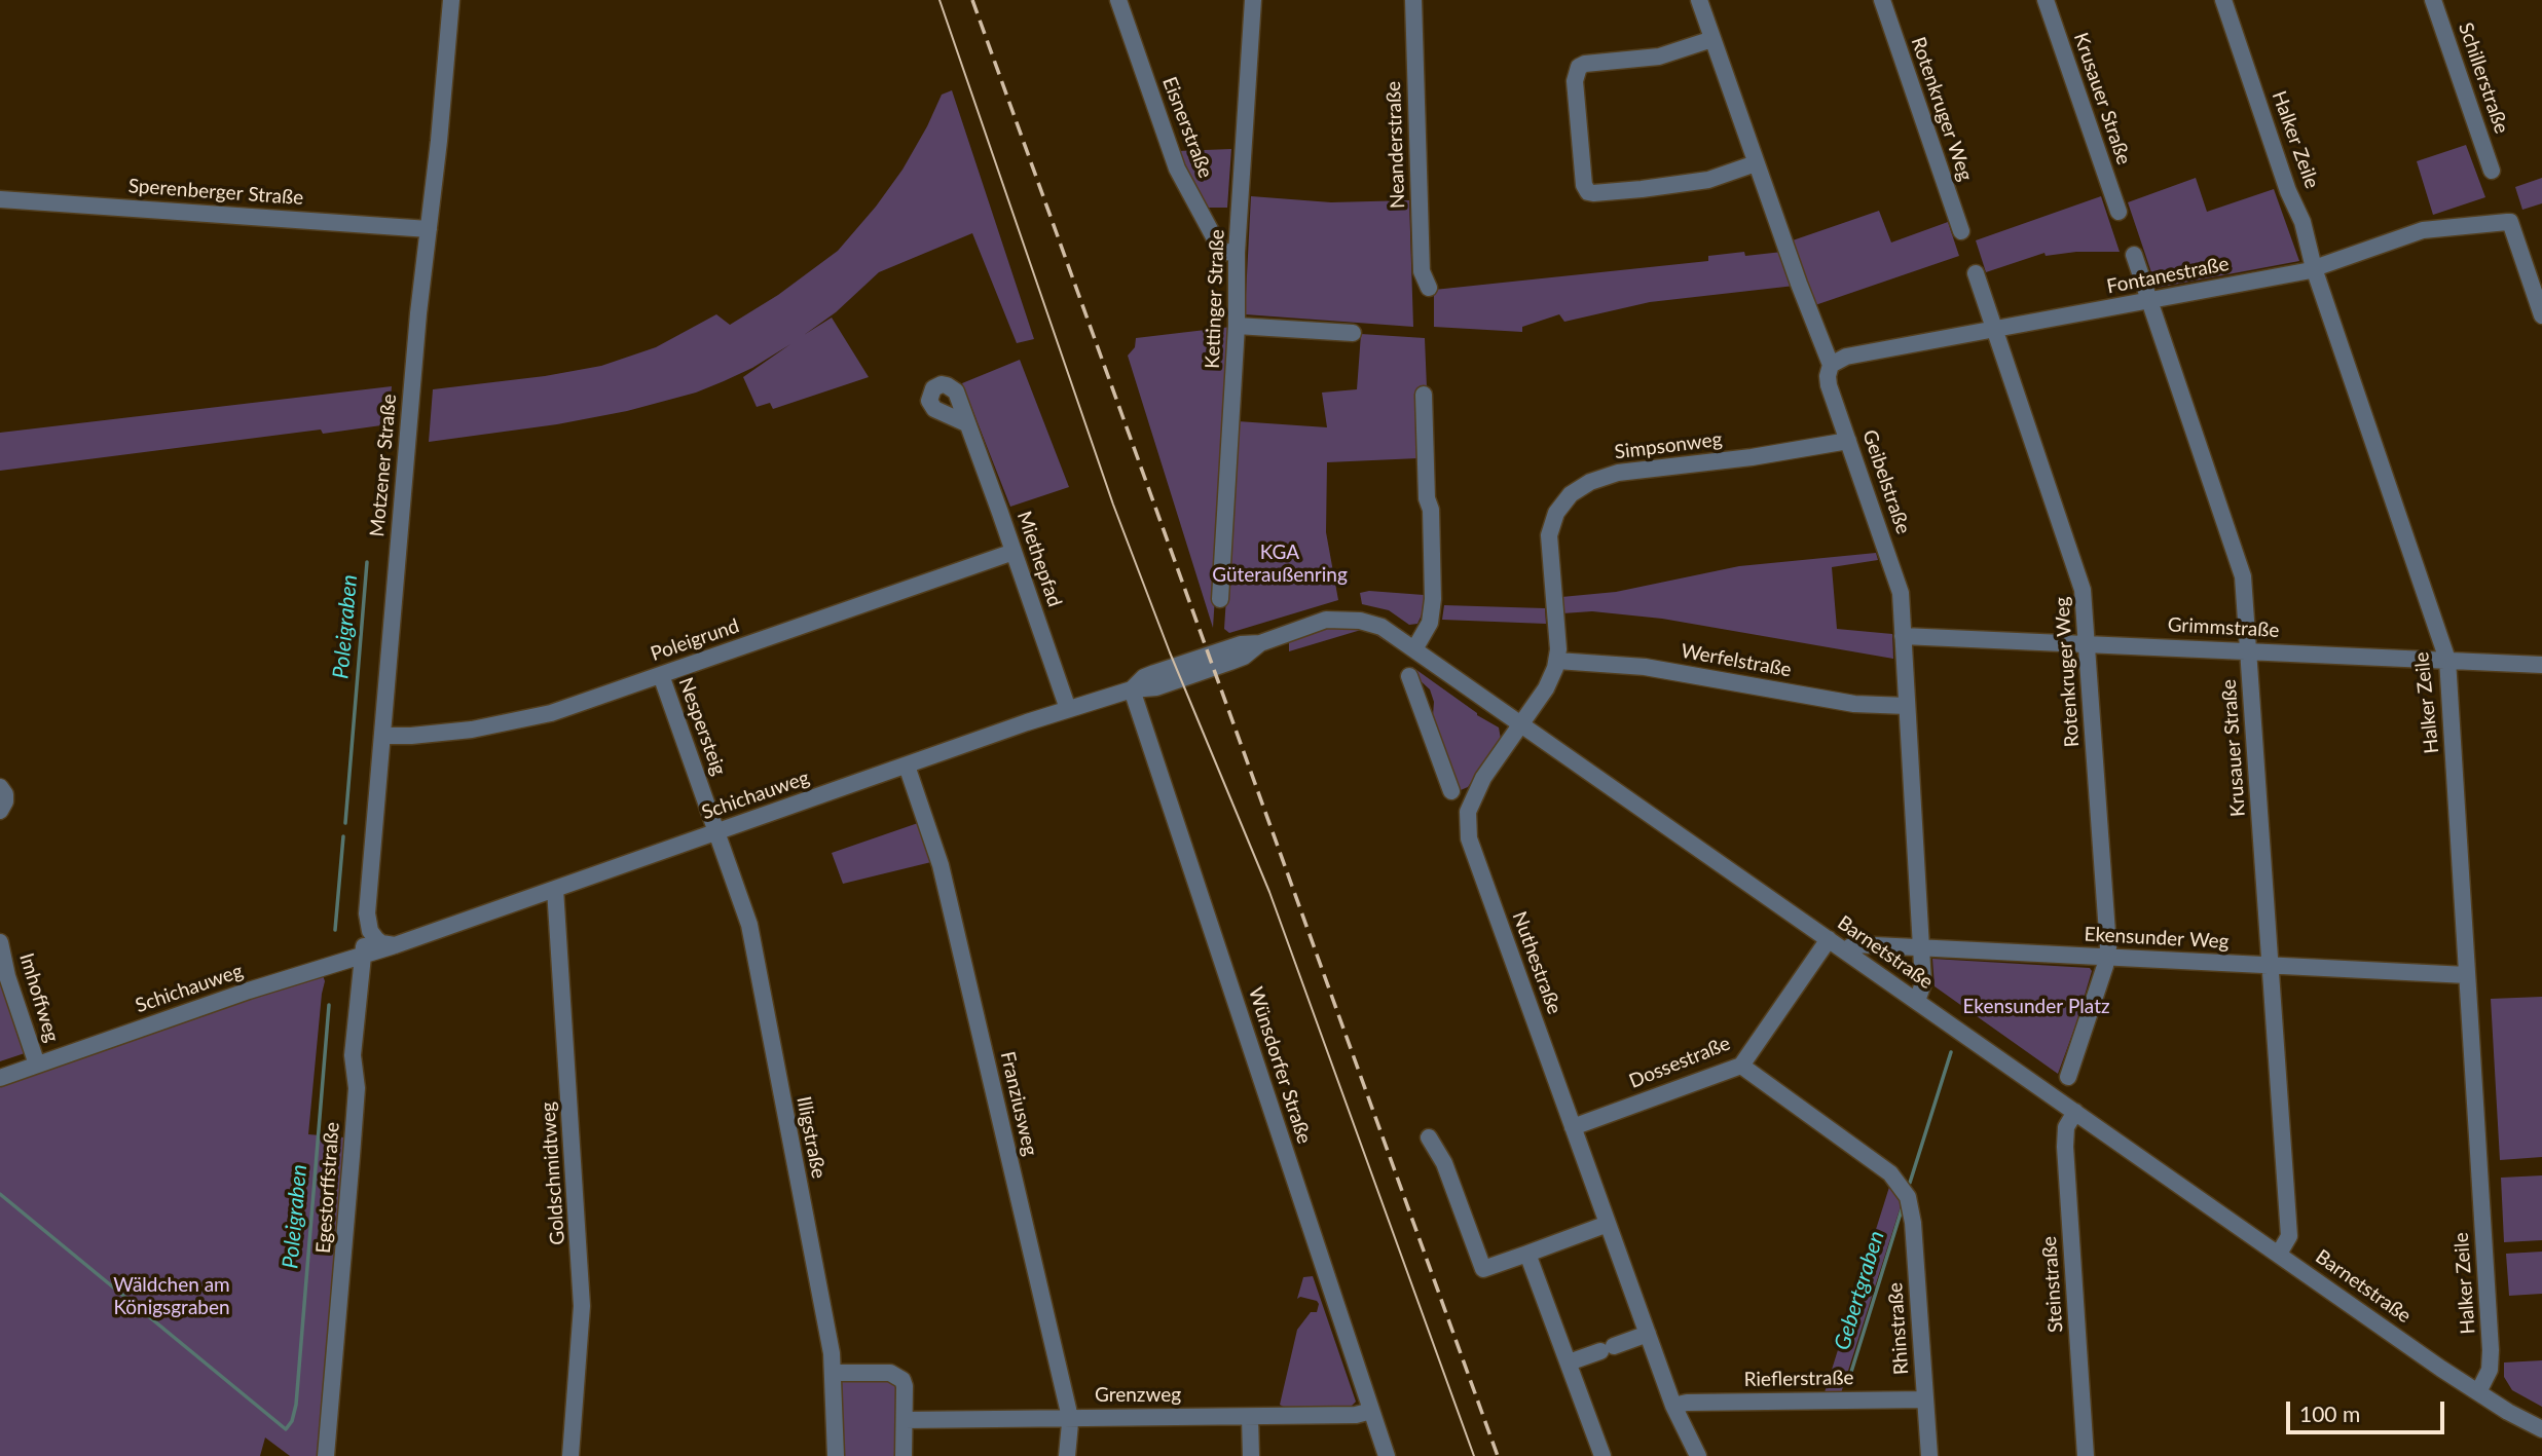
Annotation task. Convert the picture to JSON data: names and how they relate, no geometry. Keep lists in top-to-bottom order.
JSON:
{
  "streets": {
    "street": [
      "Schillerstraße",
      "Krusauer Straße",
      "Rotenkruger Weg",
      "Eisnerstraße",
      "Halker Zeile",
      "Neanderstraße",
      "Sperenberger Straße",
      "Fontanestraße",
      "Kettinger Straße",
      "Simpsonweg",
      "Motzener Straße",
      "Geibelstraße",
      "Miethepfad",
      "Grimmstraße",
      "Poleigrund",
      "Werfelstraße",
      "Nespersteig",
      "Schichauweg",
      "Ekensunder Weg",
      "Barnetstraße",
      "Nuthestraße",
      "Imhoffweg",
      "Dossestraße",
      "Wünsdorfer Straße",
      "Franziusweg",
      "Illigstraße",
      "Goldschmidtweg",
      "Egestorffstraße",
      "Steinstraße",
      "Rhinstraße",
      "Rieflerstraße",
      "Grenzweg"
    ]
  },
  "crossings": [
    ["Krusauer Straße", "Fontanestraße"],
    ["Krusauer Straße", "Grimmstraße"],
    ["Krusauer Straße", "Ekensunder Weg"],
    ["Krusauer Straße", "Barnetstraße"],
    ["Rotenkruger Weg", "Fontanestraße"],
    ["Rotenkruger Weg", "Grimmstraße"],
    ["Rotenkruger Weg", "Ekensunder Weg"],
    ["Eisnerstraße", "Kettinger Straße"],
    ["Halker Zeile", "Fontanestraße"],
    ["Halker Zeile", "Grimmstraße"],
    ["Halker Zeile", "Ekensunder Weg"],
    ["Halker Zeile", "Barnetstraße"],
    ["Sperenberger Straße", "Motzener Straße"],
    ["Fontanestraße", "Geibelstraße"],
    ["Simpsonweg", "Geibelstraße"],
    ["Simpsonweg", "Werfelstraße"],
    ["Simpsonweg", "Barnetstraße"],
    ["Simpsonweg", "Nuthestraße"],
    ["Motzener Straße", "Poleigrund"],
    ["Motzener Straße", "Egestorffstraße"],
    ["Geibelstraße", "Grimmstraße"],
    ["Geibelstraße", "Werfelstraße"],
    ["Geibelstraße", "Ekensunder Weg"],
    ["Geibelstraße", "Barnetstraße"],
    ["Miethepfad", "Poleigrund"],
    ["Miethepfad", "Schichauweg"],
    ["Poleigrund", "Nespersteig"],
    ["Nespersteig", "Schichauweg"],
    ["Nespersteig", "Illigstraße"],
    ["Schichauweg", "Barnetstraße"],
    ["Schichauweg", "Imhoffweg"],
    ["Schichauweg", "Wünsdorfer Straße"],
    ["Schichauweg", "Franziusweg"],
    ["Schichauweg", "Illigstraße"],
    ["Schichauweg", "Goldschmidtweg"],
    ["Schichauweg", "Egestorffstraße"],
    ["Ekensunder Weg", "Barnetstraße"],
    ["Barnetstraße", "Nuthestraße"],
    ["Barnetstraße", "Dossestraße"],
    ["Barnetstraße", "Wünsdorfer Straße"],
    ["Barnetstraße", "Steinstraße"],
    ["Nuthestraße", "Dossestraße"],
    ["Nuthestraße", "Rieflerstraße"],
    ["Dossestraße", "Rhinstraße"],
    ["Wünsdorfer Straße", "Grenzweg"],
    ["Franziusweg", "Grenzweg"],
    ["Rhinstraße", "Rieflerstraße"]
  ],
  "water": ["Poleigraben", "Gebertgraben"],
  "parks": ["KGA Güteraußenring", "Ekensunder Platz", "Wäldchen am Königsgraben"],
  "scale_bar": "100 m"
}
